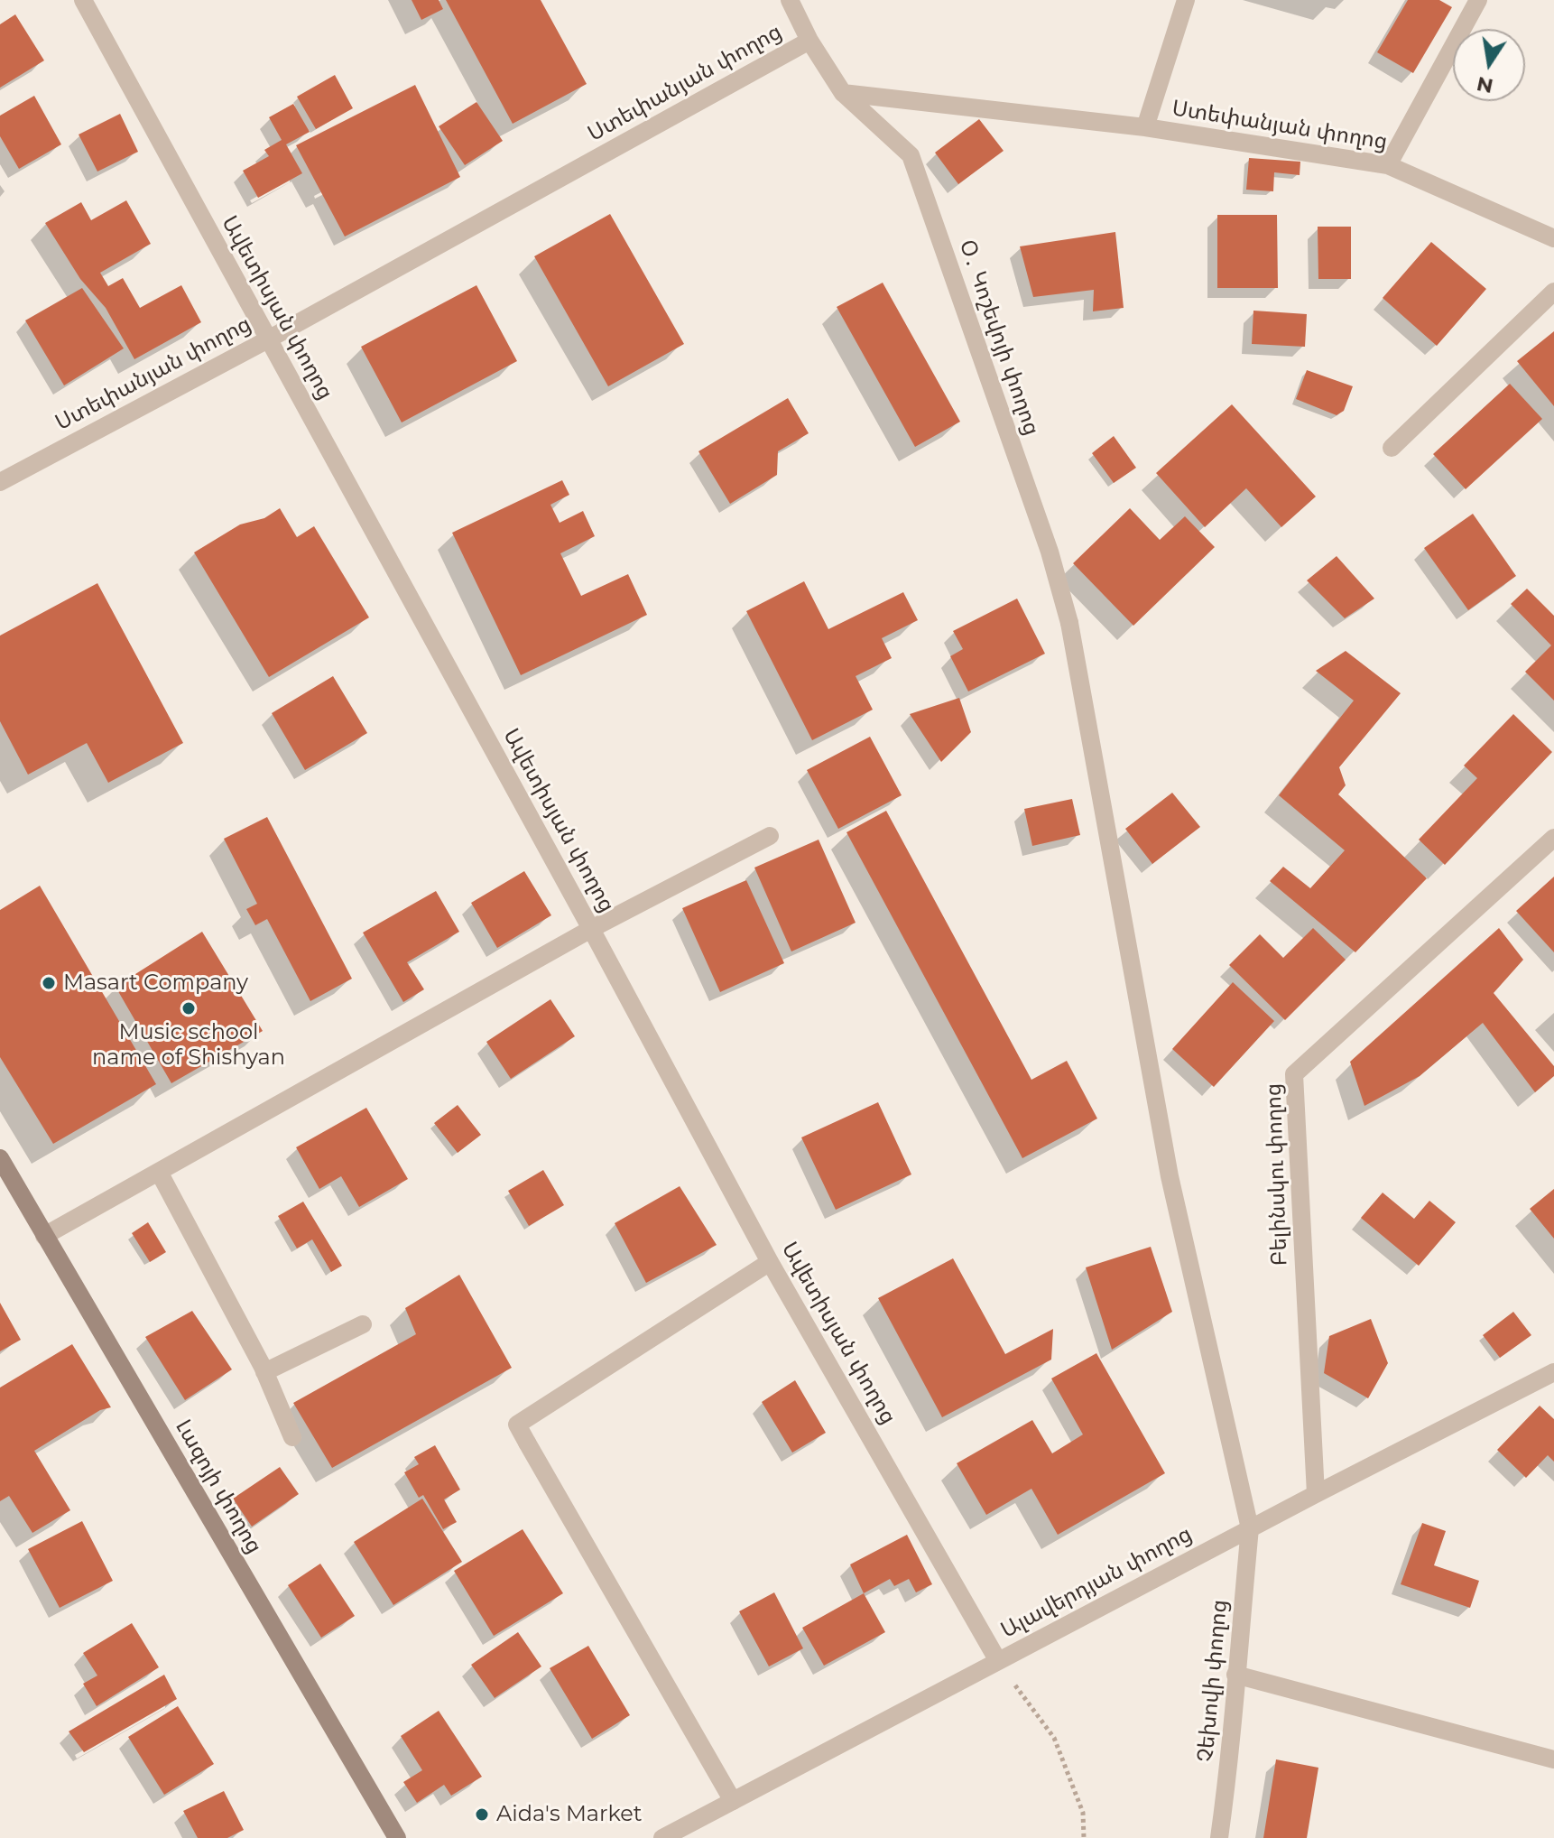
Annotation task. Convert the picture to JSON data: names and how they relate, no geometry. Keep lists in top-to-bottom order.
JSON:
{
  "streets": {
    "street": [
      "Ստեփանյան փողոց",
      "Ավետիսյան փողոց",
      "Օ․ Կոշեվոյի փողոց",
      "Բելինսկու փողոց",
      "Լազոյի փողոց",
      "Ալավերդյան փողոց",
      "Չեխովի փողոց"
    ]
  },
  "crossings": [
    ["Ստեփանյան փողոց", "Ավետիսյան փողոց"],
    ["Ստեփանյան փողոց", "Օ․ Կոշեվոյի փողոց"],
    ["Ավետիսյան փողոց", "Ալավերդյան փողոց"],
    ["Օ․ Կոշեվոյի փողոց", "Ալավերդյան փողոց"],
    ["Օ․ Կոշեվոյի փողոց", "Չեխովի փողոց"],
    ["Բելինսկու փողոց", "Ալավերդյան փողոց"],
    ["Ալավերդյան փողոց", "Չեխովի փողոց"]
  ],
  "places": ["Masart Company", "Music school name of Shishyan", "Aida's Market"],
  "north": "bottom"
}
